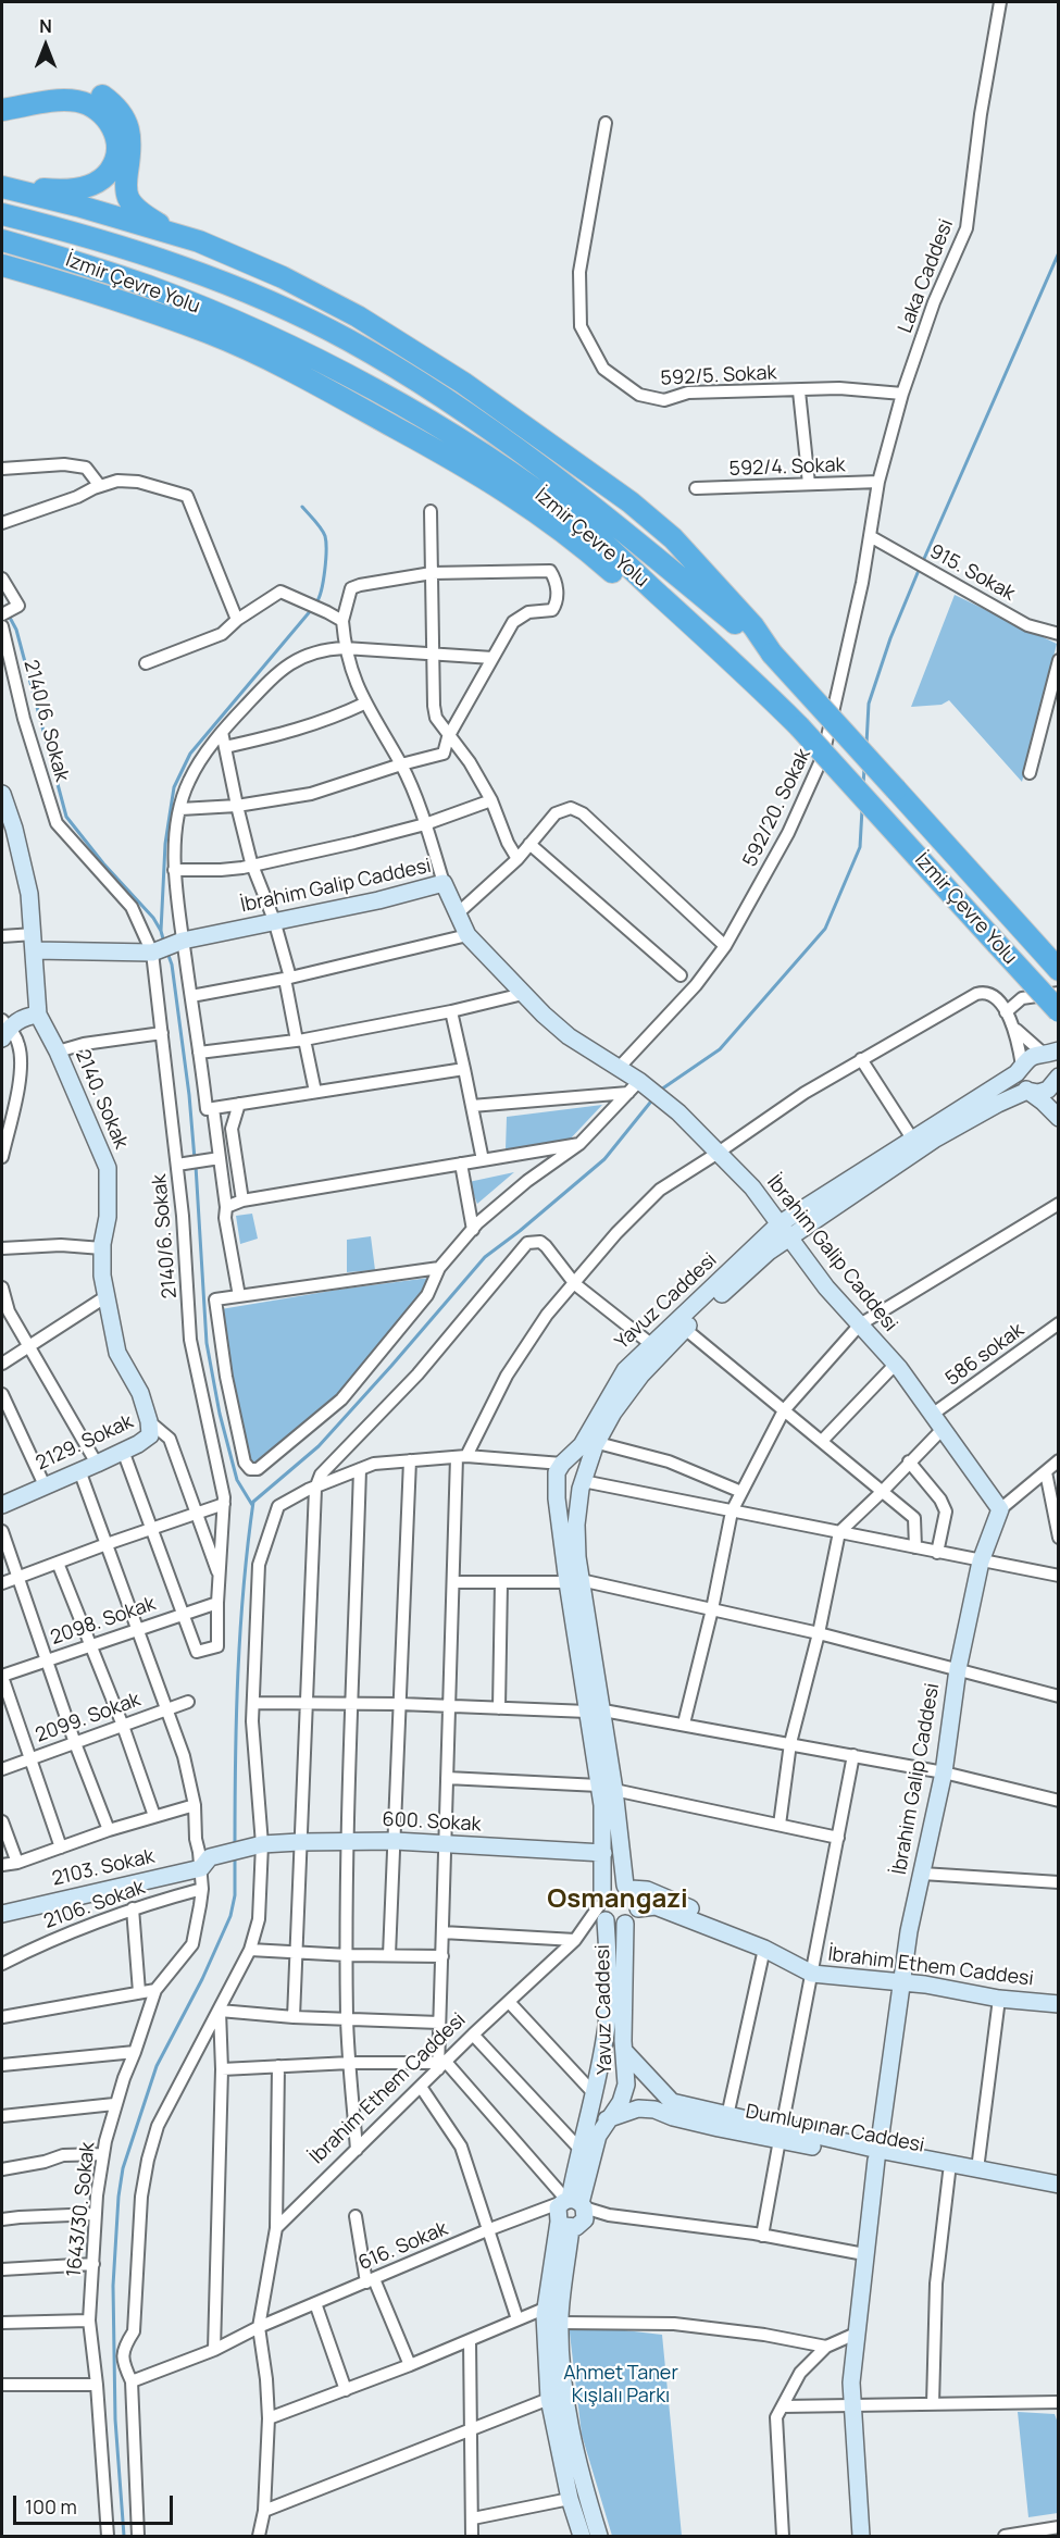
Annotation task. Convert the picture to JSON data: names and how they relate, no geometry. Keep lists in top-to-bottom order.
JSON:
{
  "streets": {
    "highway": ["İzmir Çevre Yolu"],
    "main road": [
      "İbrahim Galip Caddesi",
      "2140. Sokak",
      "Yavuz Caddesi",
      "2129. Sokak",
      "600. Sokak",
      "2103. Sokak",
      "İbrahim Ethem Caddesi",
      "Dumlupınar Caddesi"
    ],
    "street": [
      "Laka Caddesi",
      "592/5. Sokak",
      "592/4. Sokak",
      "915. Sokak",
      "2140/6. Sokak",
      "592/20. Sokak",
      "586 sokak",
      "2098. Sokak",
      "2099. Sokak",
      "2106. Sokak",
      "1643/30. Sokak",
      "616. Sokak"
    ]
  },
  "crossings": [
    ["Laka Caddesi", "592/5. Sokak"],
    ["Laka Caddesi", "592/4. Sokak"],
    ["Laka Caddesi", "592/20. Sokak"],
    ["592/4. Sokak", "592/20. Sokak"],
    ["915. Sokak", "592/20. Sokak"],
    ["2140/6. Sokak", "İbrahim Galip Caddesi"],
    ["2140/6. Sokak", "2140. Sokak"],
    ["2140/6. Sokak", "2129. Sokak"],
    ["2140/6. Sokak", "2098. Sokak"],
    ["592/20. Sokak", "İbrahim Galip Caddesi"],
    ["İbrahim Galip Caddesi", "2140. Sokak"],
    ["İbrahim Galip Caddesi", "Yavuz Caddesi"],
    ["İbrahim Galip Caddesi", "586 sokak"],
    ["İbrahim Galip Caddesi", "İbrahim Ethem Caddesi"],
    ["İbrahim Galip Caddesi", "Dumlupınar Caddesi"],
    ["2140. Sokak", "2129. Sokak"],
    ["Yavuz Caddesi", "600. Sokak"],
    ["Yavuz Caddesi", "İbrahim Ethem Caddesi"],
    ["Yavuz Caddesi", "Dumlupınar Caddesi"],
    ["Yavuz Caddesi", "616. Sokak"],
    ["2129. Sokak", "1643/30. Sokak"],
    ["2098. Sokak", "1643/30. Sokak"],
    ["2099. Sokak", "1643/30. Sokak"],
    ["600. Sokak", "2103. Sokak"],
    ["2103. Sokak", "1643/30. Sokak"],
    ["2106. Sokak", "1643/30. Sokak"]
  ],
  "districts": ["Osmangazi"],
  "parks": ["Ahmet Taner Kışlalı Parkı"],
  "scale_bar": "100 m",
  "north": "top"
}
